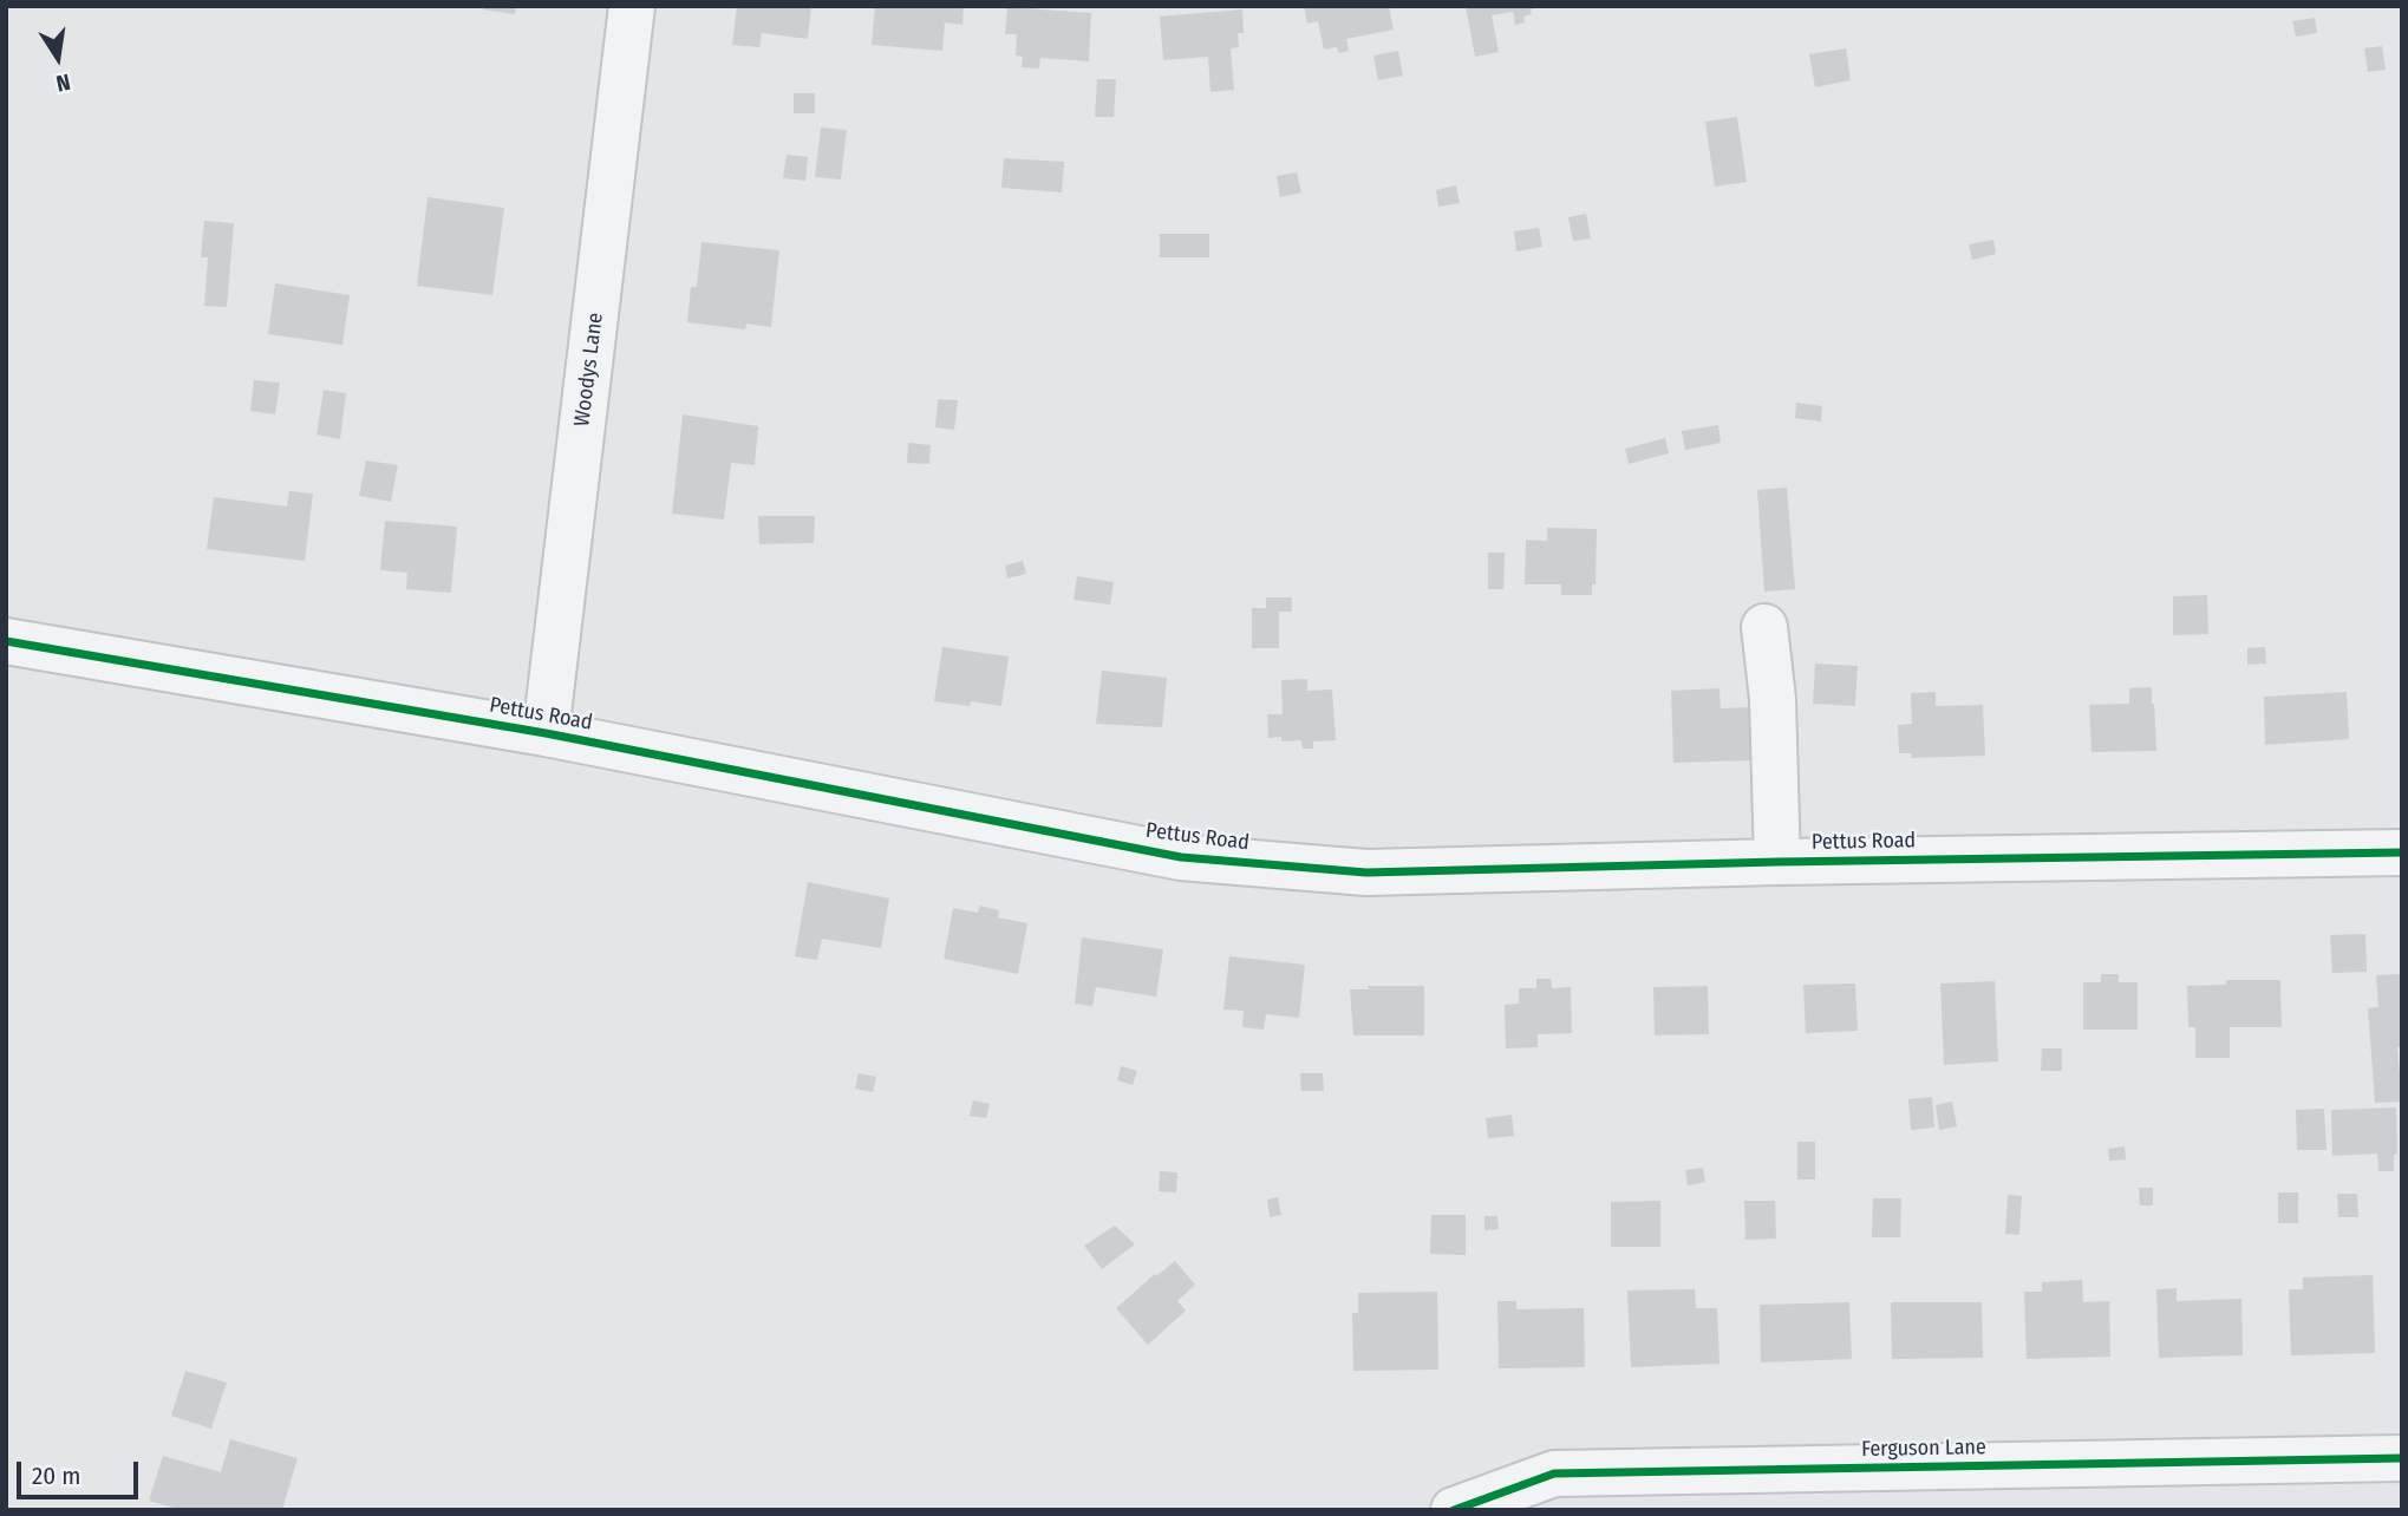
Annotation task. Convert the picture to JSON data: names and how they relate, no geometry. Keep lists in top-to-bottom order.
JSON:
{
  "streets": {
    "street": ["Woodys Lane", "Pettus Road", "Ferguson Lane"]
  },
  "crossings": [
    ["Woodys Lane", "Pettus Road"]
  ],
  "scale_bar": "20 m",
  "north": "bottom"
}
